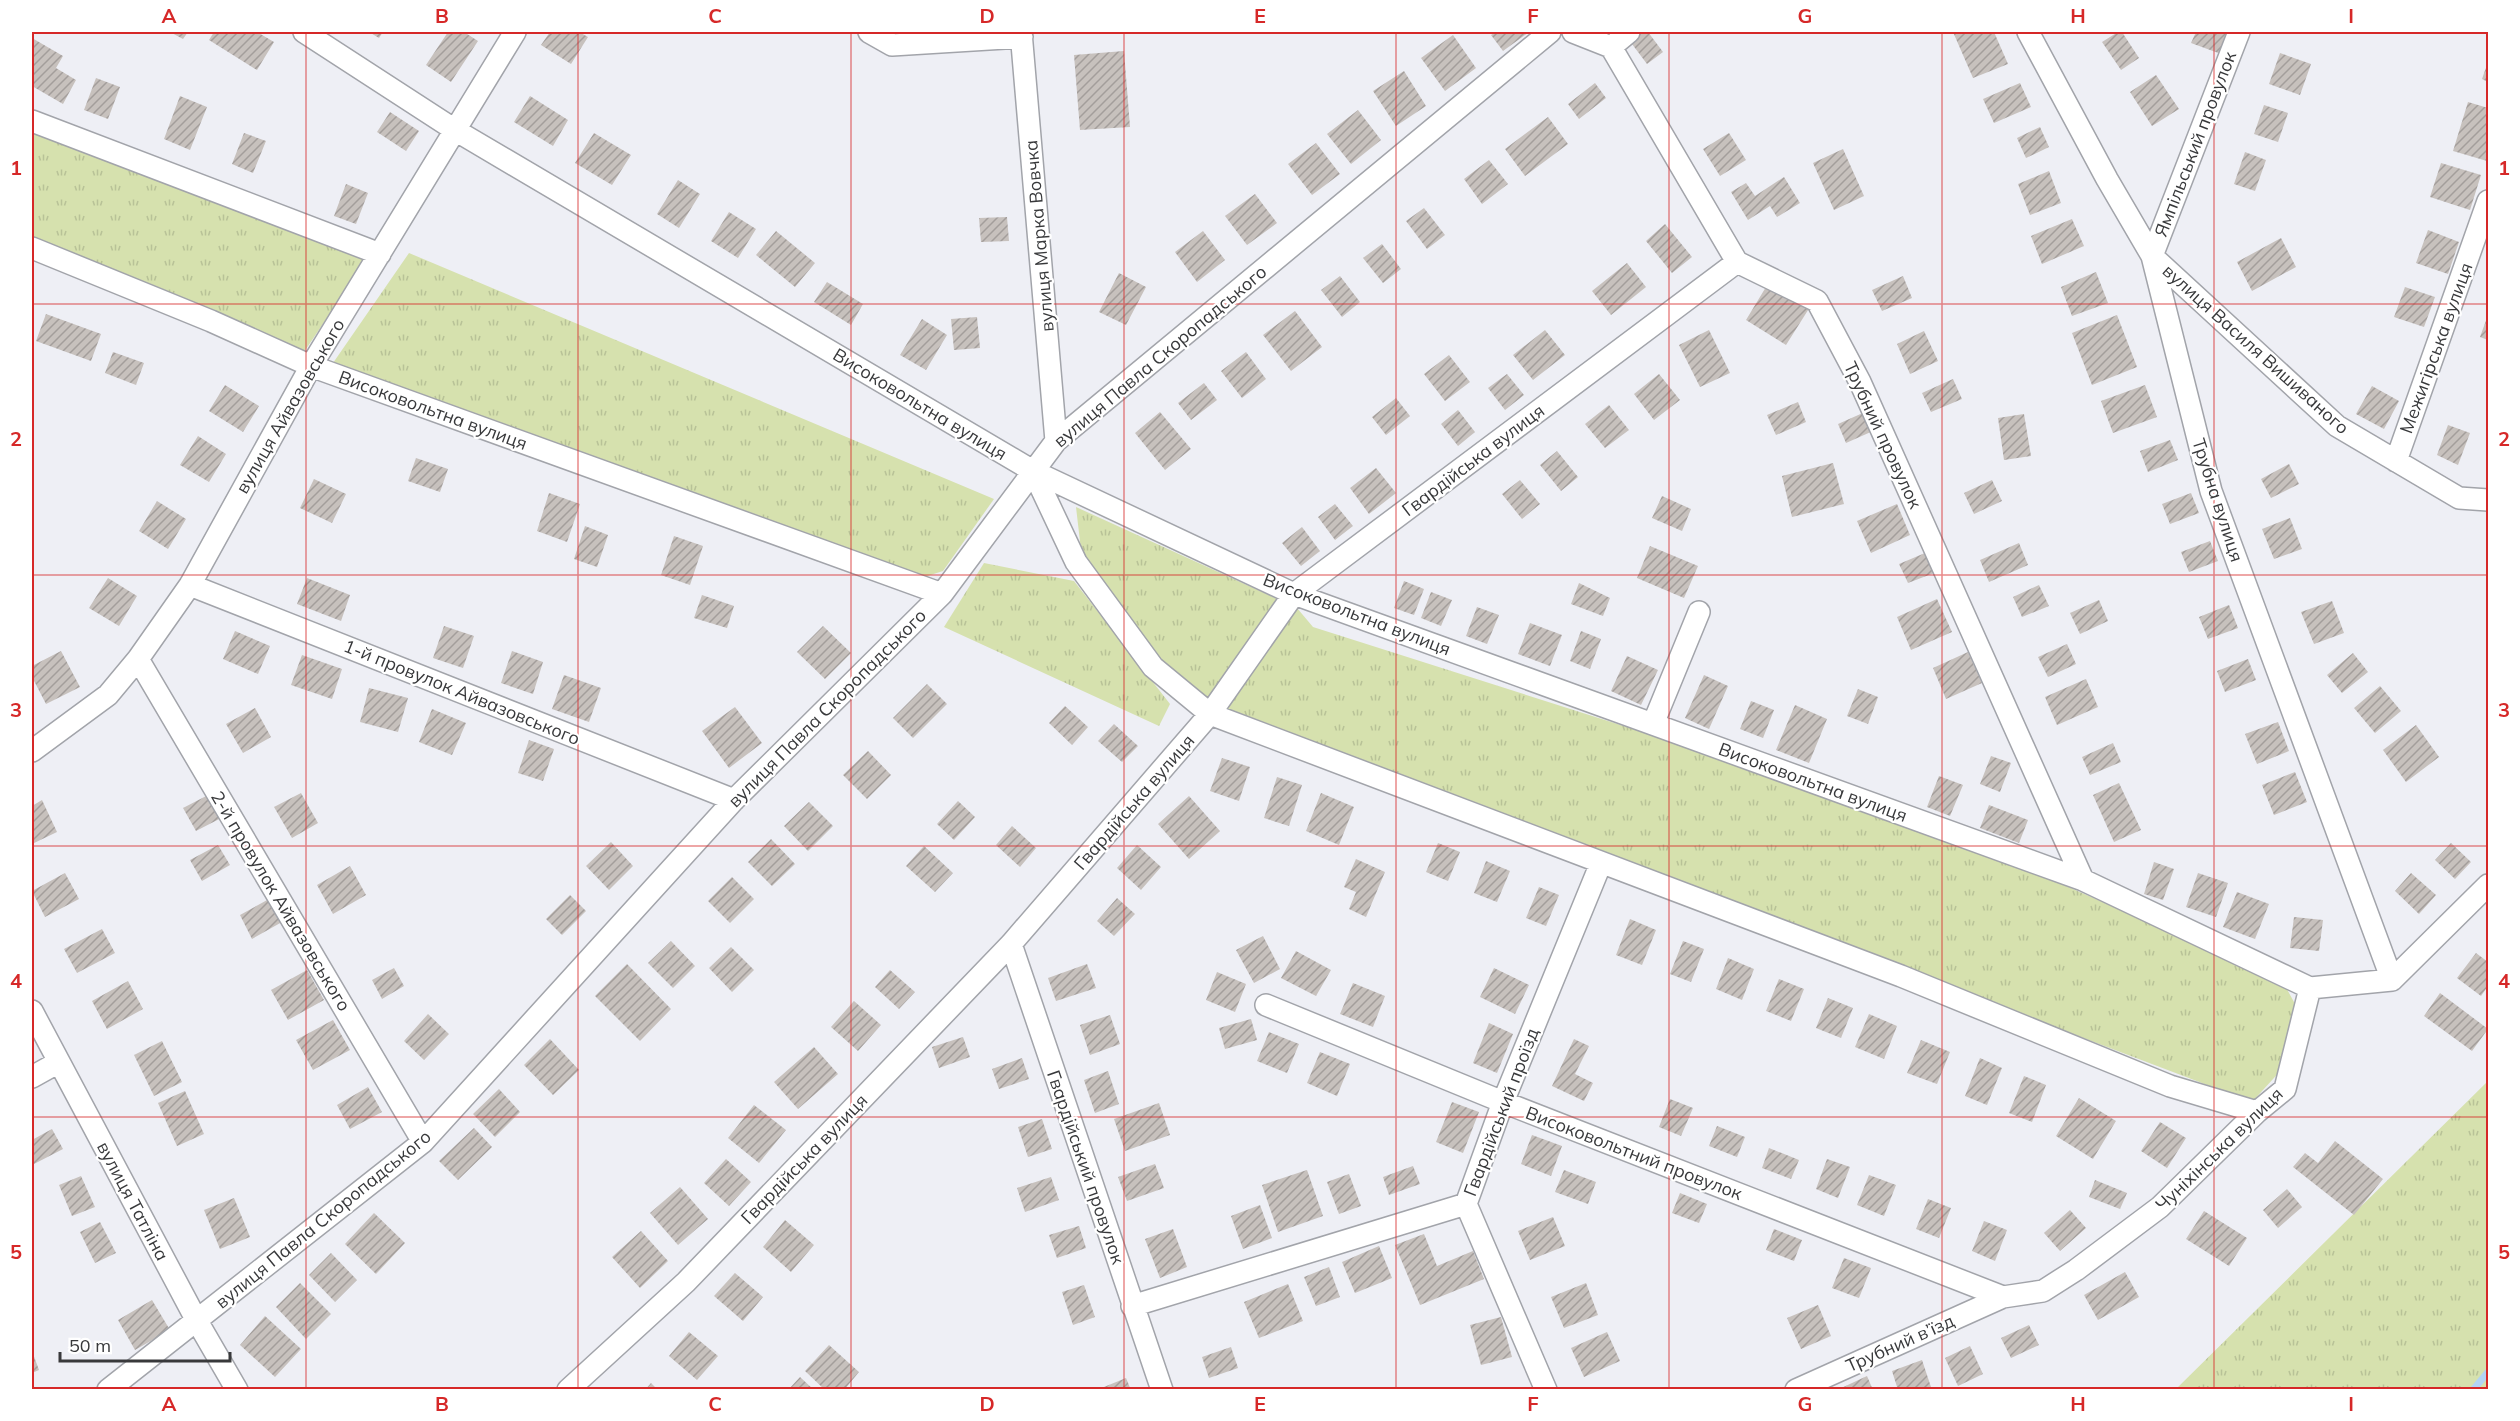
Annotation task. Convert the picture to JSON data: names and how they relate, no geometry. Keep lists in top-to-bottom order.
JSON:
{
  "streets": {
    "street": [
      "Ямпільський провулок",
      "вулиця Марка Вовчка",
      "Межигірська вулиця",
      "вулиця Василя Вишиваного",
      "вулиця Павла Скоропадського",
      "Високовольтна вулиця",
      "вулиця Айвазовського",
      "Трубний провулок",
      "Гвардійська вулиця",
      "Трубна вулиця",
      "1-й провулок Айвазовського",
      "2-й провулок Айвазовського",
      "Гвардійський проїзд",
      "Чуніхінська вулиця",
      "Високовольтний провулок",
      "Гвардійський провулок",
      "вулиця Татліна",
      "Трубний в’їзд"
    ]
  },
  "crossings": [
    ["Ямпільський провулок", "вулиця Василя Вишиваного"],
    ["Ямпільський провулок", "Трубна вулиця"],
    ["вулиця Марка Вовчка", "вулиця Павла Скоропадського"],
    ["Межигірська вулиця", "вулиця Василя Вишиваного"],
    ["вулиця Василя Вишиваного", "Трубна вулиця"],
    ["вулиця Павла Скоропадського", "Високовольтна вулиця"],
    ["вулиця Павла Скоропадського", "1-й провулок Айвазовського"],
    ["вулиця Павла Скоропадського", "2-й провулок Айвазовського"],
    ["вулиця Павла Скоропадського", "вулиця Татліна"],
    ["Високовольтна вулиця", "вулиця Айвазовського"],
    ["Високовольтна вулиця", "Трубний провулок"],
    ["Високовольтна вулиця", "Гвардійська вулиця"],
    ["Високовольтна вулиця", "Чуніхінська вулиця"],
    ["вулиця Айвазовського", "1-й провулок Айвазовського"],
    ["вулиця Айвазовського", "2-й провулок Айвазовського"],
    ["Трубний провулок", "Гвардійська вулиця"],
    ["Гвардійська вулиця", "Гвардійський провулок"],
    ["Гвардійський проїзд", "Високовольтний провулок"],
    ["Гвардійський проїзд", "Гвардійський провулок"],
    ["Чуніхінська вулиця", "Високовольтний провулок"],
    ["Чуніхінська вулиця", "Трубний в’їзд"],
    ["Високовольтний провулок", "Трубний в’їзд"]
  ],
  "scale_bar": "50 m",
  "grid": {
    "columns": [
      "A",
      "B",
      "C",
      "D",
      "E",
      "F",
      "G",
      "H",
      "I"
    ],
    "rows": [
      "1",
      "2",
      "3",
      "4",
      "5"
    ]
  }
}
